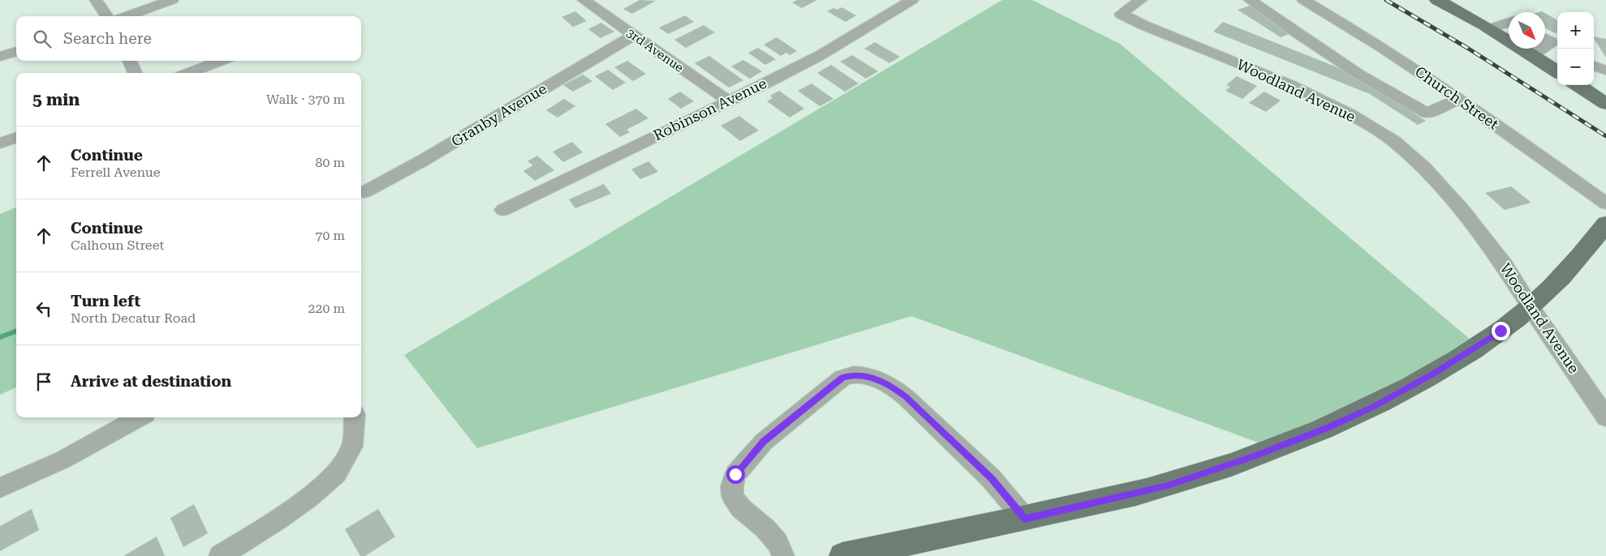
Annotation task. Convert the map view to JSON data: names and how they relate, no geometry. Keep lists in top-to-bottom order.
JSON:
{
  "streets": {
    "street": [
      "3rd Avenue",
      "Woodland Avenue",
      "Church Street",
      "Robinson Avenue",
      "Granby Avenue"
    ]
  },
  "crossings": [
    ["3rd Avenue", "Robinson Avenue"],
    ["3rd Avenue", "Granby Avenue"]
  ],
  "north": "bottom right",
  "page": {
    "map_buttons": ["+", "−"],
    "search": "Search here",
    "heading": ["5 min", "Walk · 370 m"],
    "list": [
      ["Continue", "Ferrell Avenue", "80 m"],
      ["Continue", "Calhoun Street", "70 m"],
      ["Turn left", "North Decatur Road", "220 m"],
      "Arrive at destination"
    ]
  }
}
